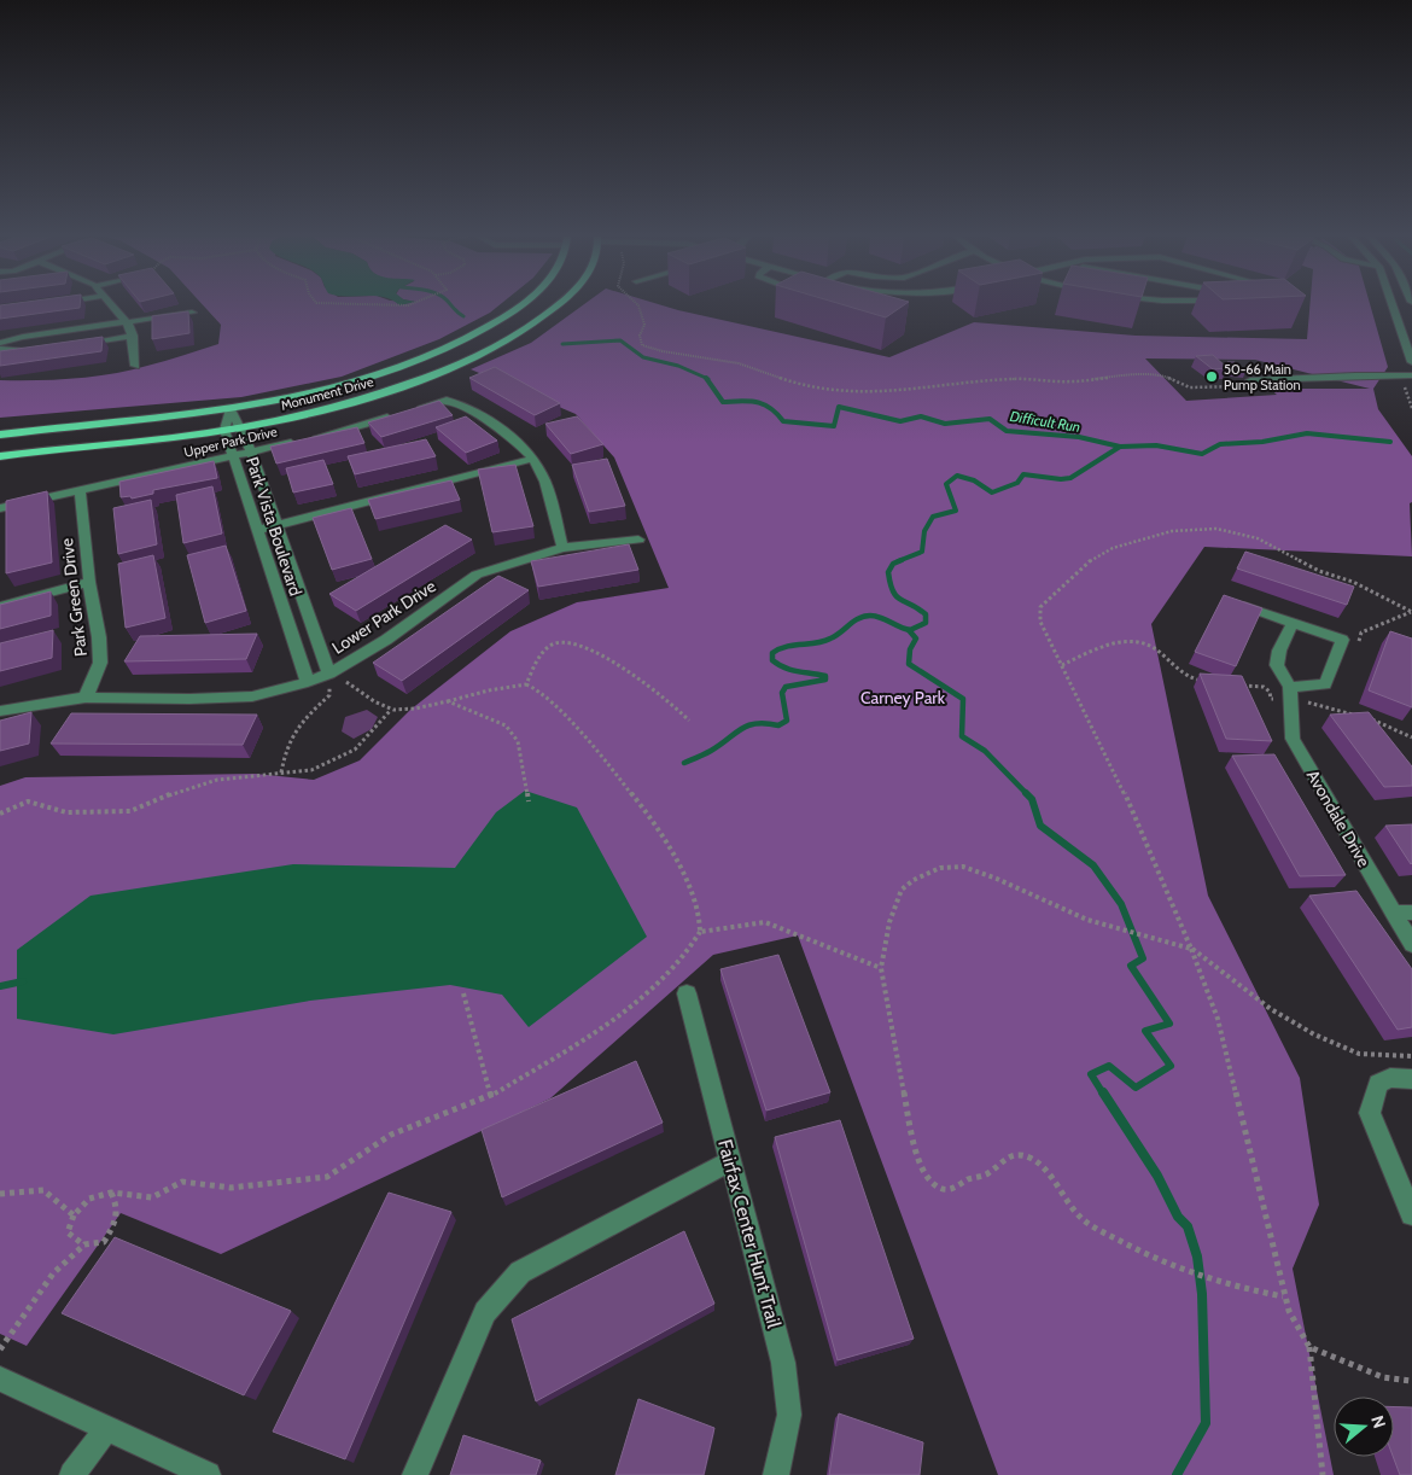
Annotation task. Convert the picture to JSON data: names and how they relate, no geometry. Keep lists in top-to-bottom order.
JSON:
{
  "streets": {
    "main road": ["Monument Drive"],
    "street": [
      "Upper Park Drive",
      "Park Vista Boulevard",
      "Park Green Drive",
      "Lower Park Drive",
      "Avondale Drive",
      "Fairfax Center Hunt Trail"
    ]
  },
  "crossings": [
    ["Monument Drive", "Park Vista Boulevard"],
    ["Upper Park Drive", "Park Vista Boulevard"],
    ["Upper Park Drive", "Park Green Drive"],
    ["Upper Park Drive", "Lower Park Drive"],
    ["Park Vista Boulevard", "Lower Park Drive"],
    ["Park Green Drive", "Lower Park Drive"]
  ],
  "water": ["Difficult Run"],
  "parks": ["Carney Park"],
  "places": ["50-66 Main Pump Station"],
  "north": "right"
}
